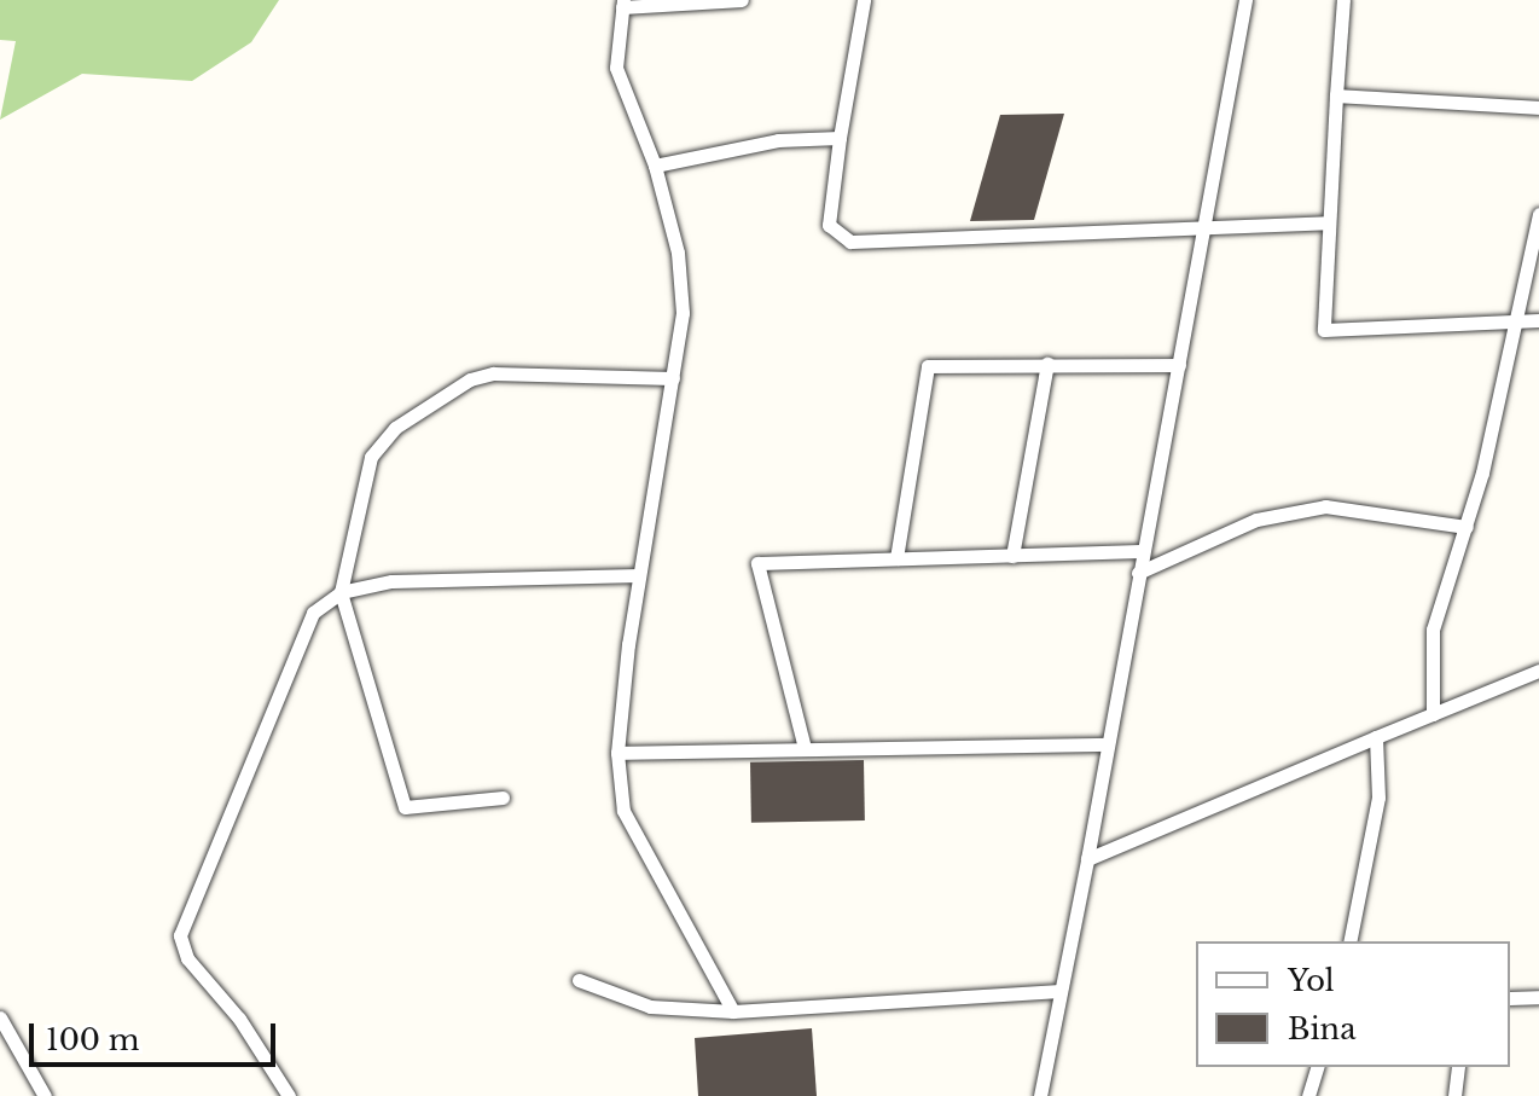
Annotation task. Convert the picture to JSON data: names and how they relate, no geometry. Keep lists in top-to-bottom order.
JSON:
{
  "legend": ["Yol", "Bina"],
  "scale_bar": "100 m"
}
